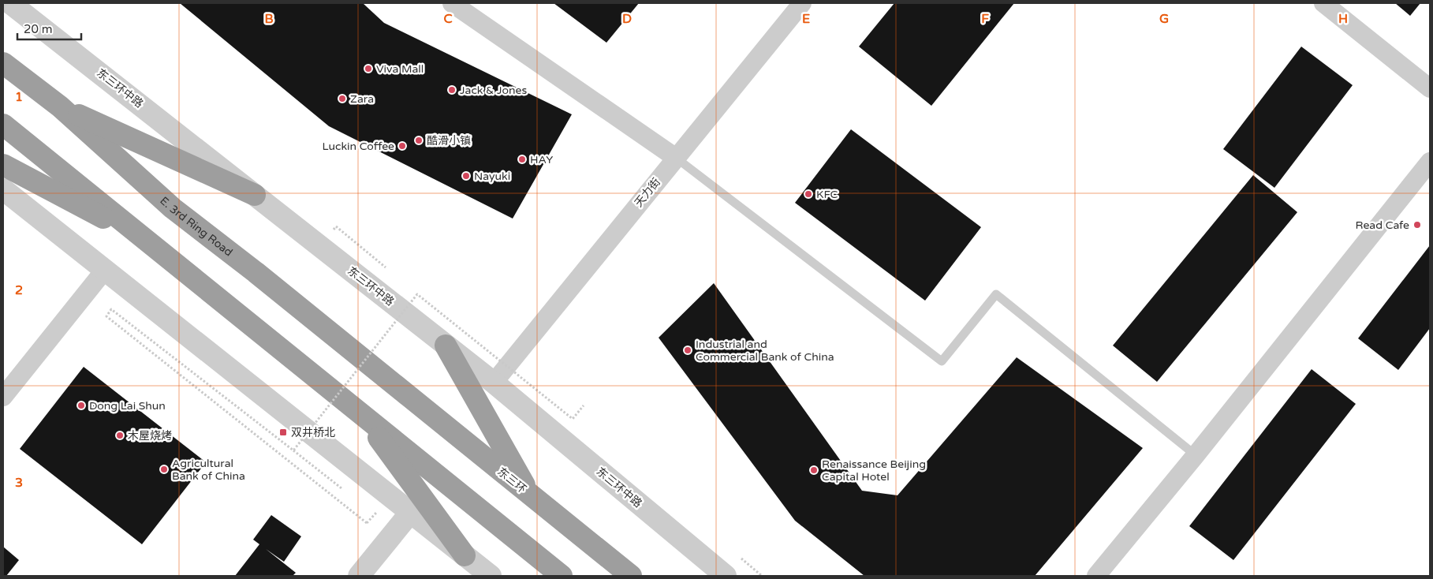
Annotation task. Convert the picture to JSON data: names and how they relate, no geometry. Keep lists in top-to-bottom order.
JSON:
{
  "streets": {
    "highway": ["东三环"],
    "street": ["东三环中路", "天力街"]
  },
  "crossings": [
    ["东三环中路", "天力街"]
  ],
  "places": {
    "other": [
      "Viva Mall",
      "Jack & Jones",
      "Zara",
      "酷滑小镇",
      "Luckin Coffee",
      "HAY",
      "Nayuki",
      "KFC",
      "Read Cafe",
      "Industrial and Commercial Bank of China",
      "Dong Lai Shun",
      "木屋烧烤",
      "Agricultural Bank of China",
      "Renaissance Beijing Capital Hotel"
    ],
    "transit": ["双井桥北"]
  },
  "scale_bar": "20 m",
  "grid": {
    "columns": [
      "B",
      "C",
      "D",
      "E",
      "F",
      "G",
      "H"
    ],
    "rows": ["1", "2", "3"]
  }
}
